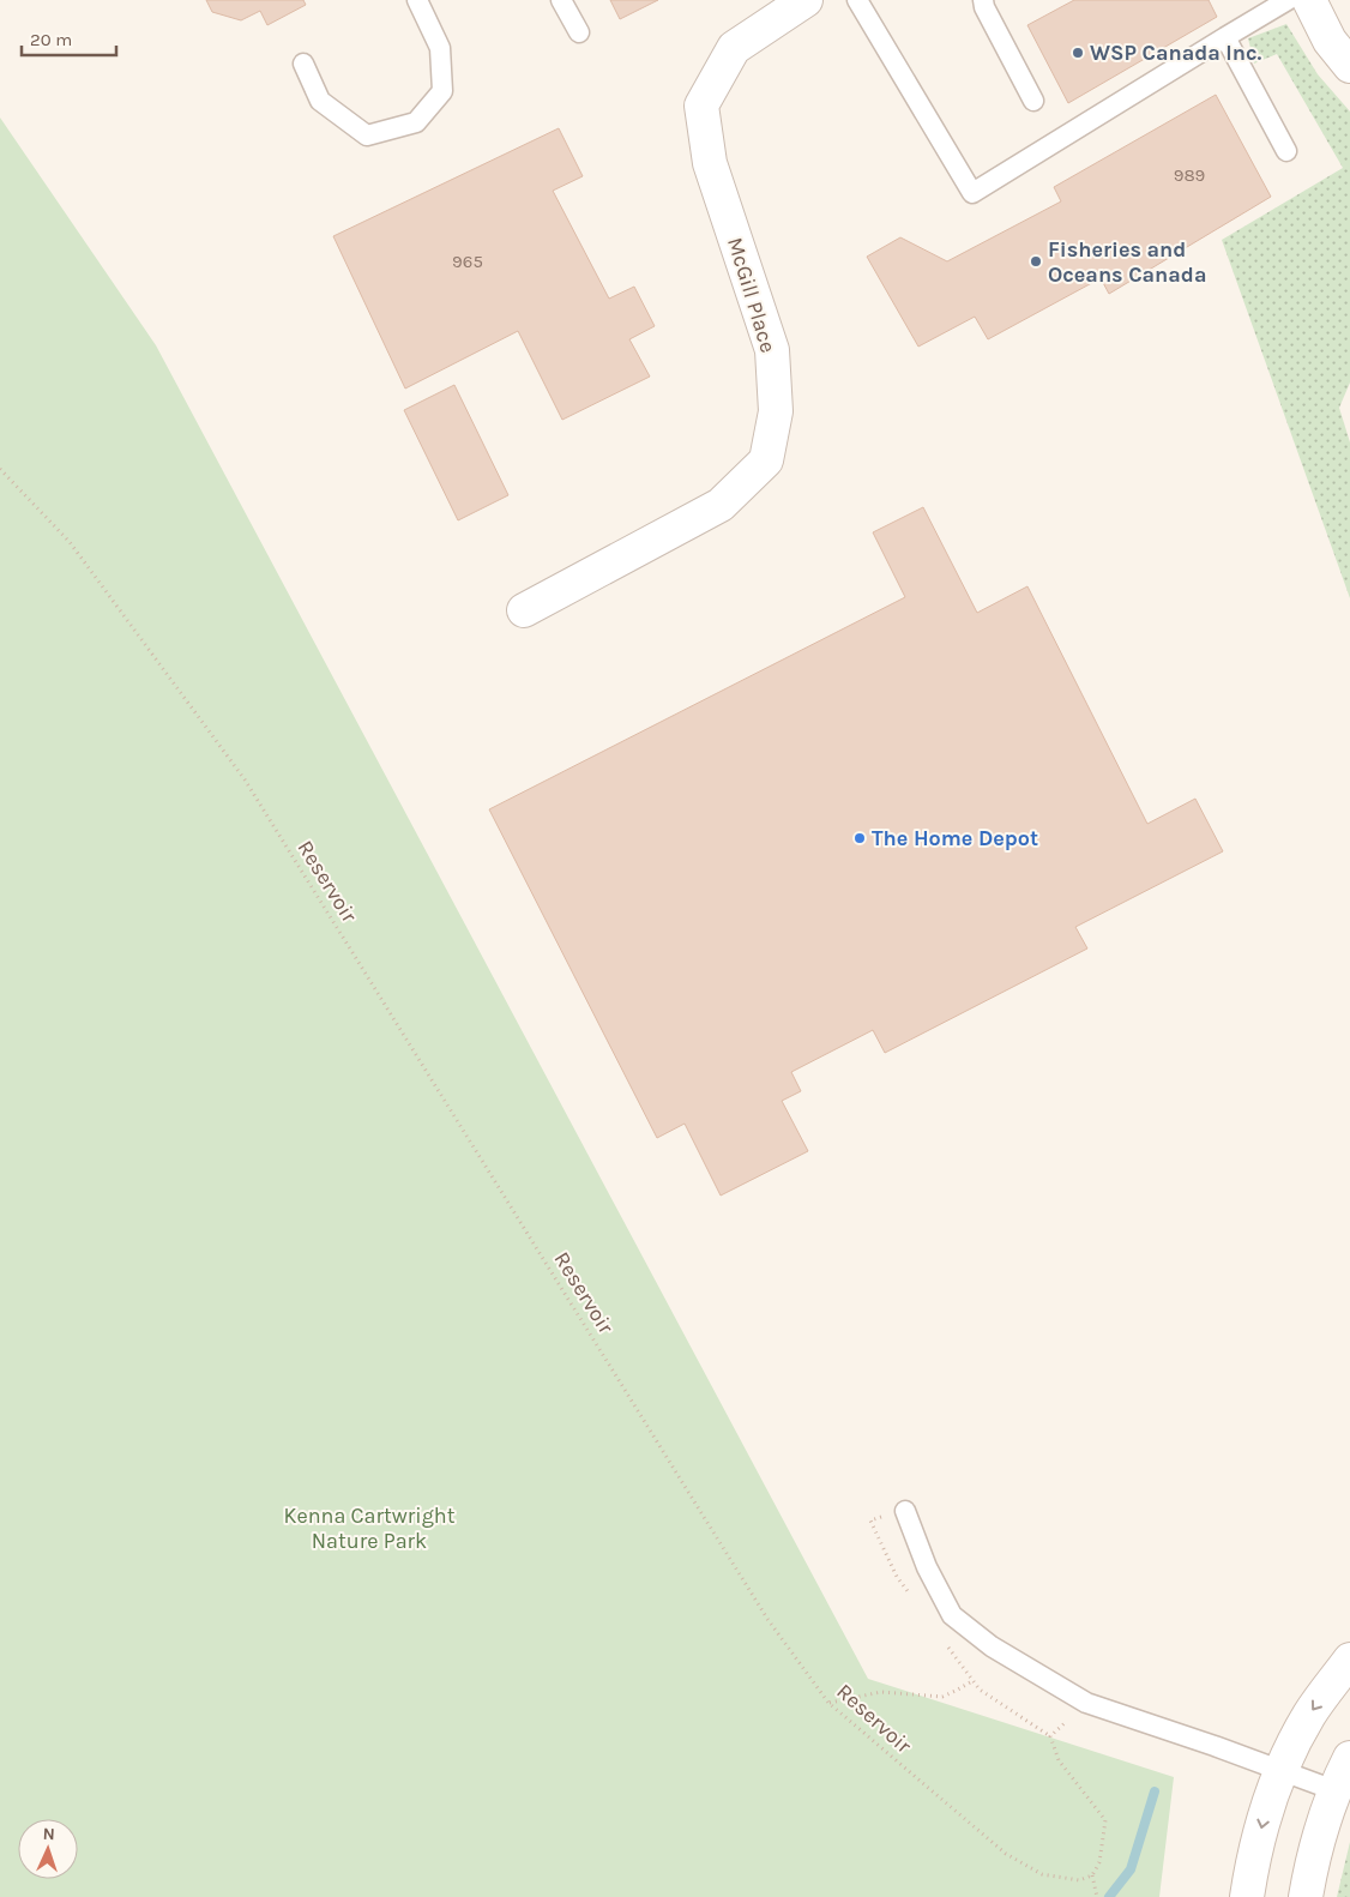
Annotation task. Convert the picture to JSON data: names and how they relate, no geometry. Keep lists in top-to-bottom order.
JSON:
{
  "streets": {
    "street": ["McGill Place"],
    "path": ["Reservoir"]
  },
  "parks": ["Kenna Cartwright Nature Park"],
  "places": ["WSP Canada Inc.", "Fisheries and Oceans Canada", "The Home Depot"],
  "house_numbers": ["989", "965"],
  "scale_bar": "20 m",
  "north": "top"
}
